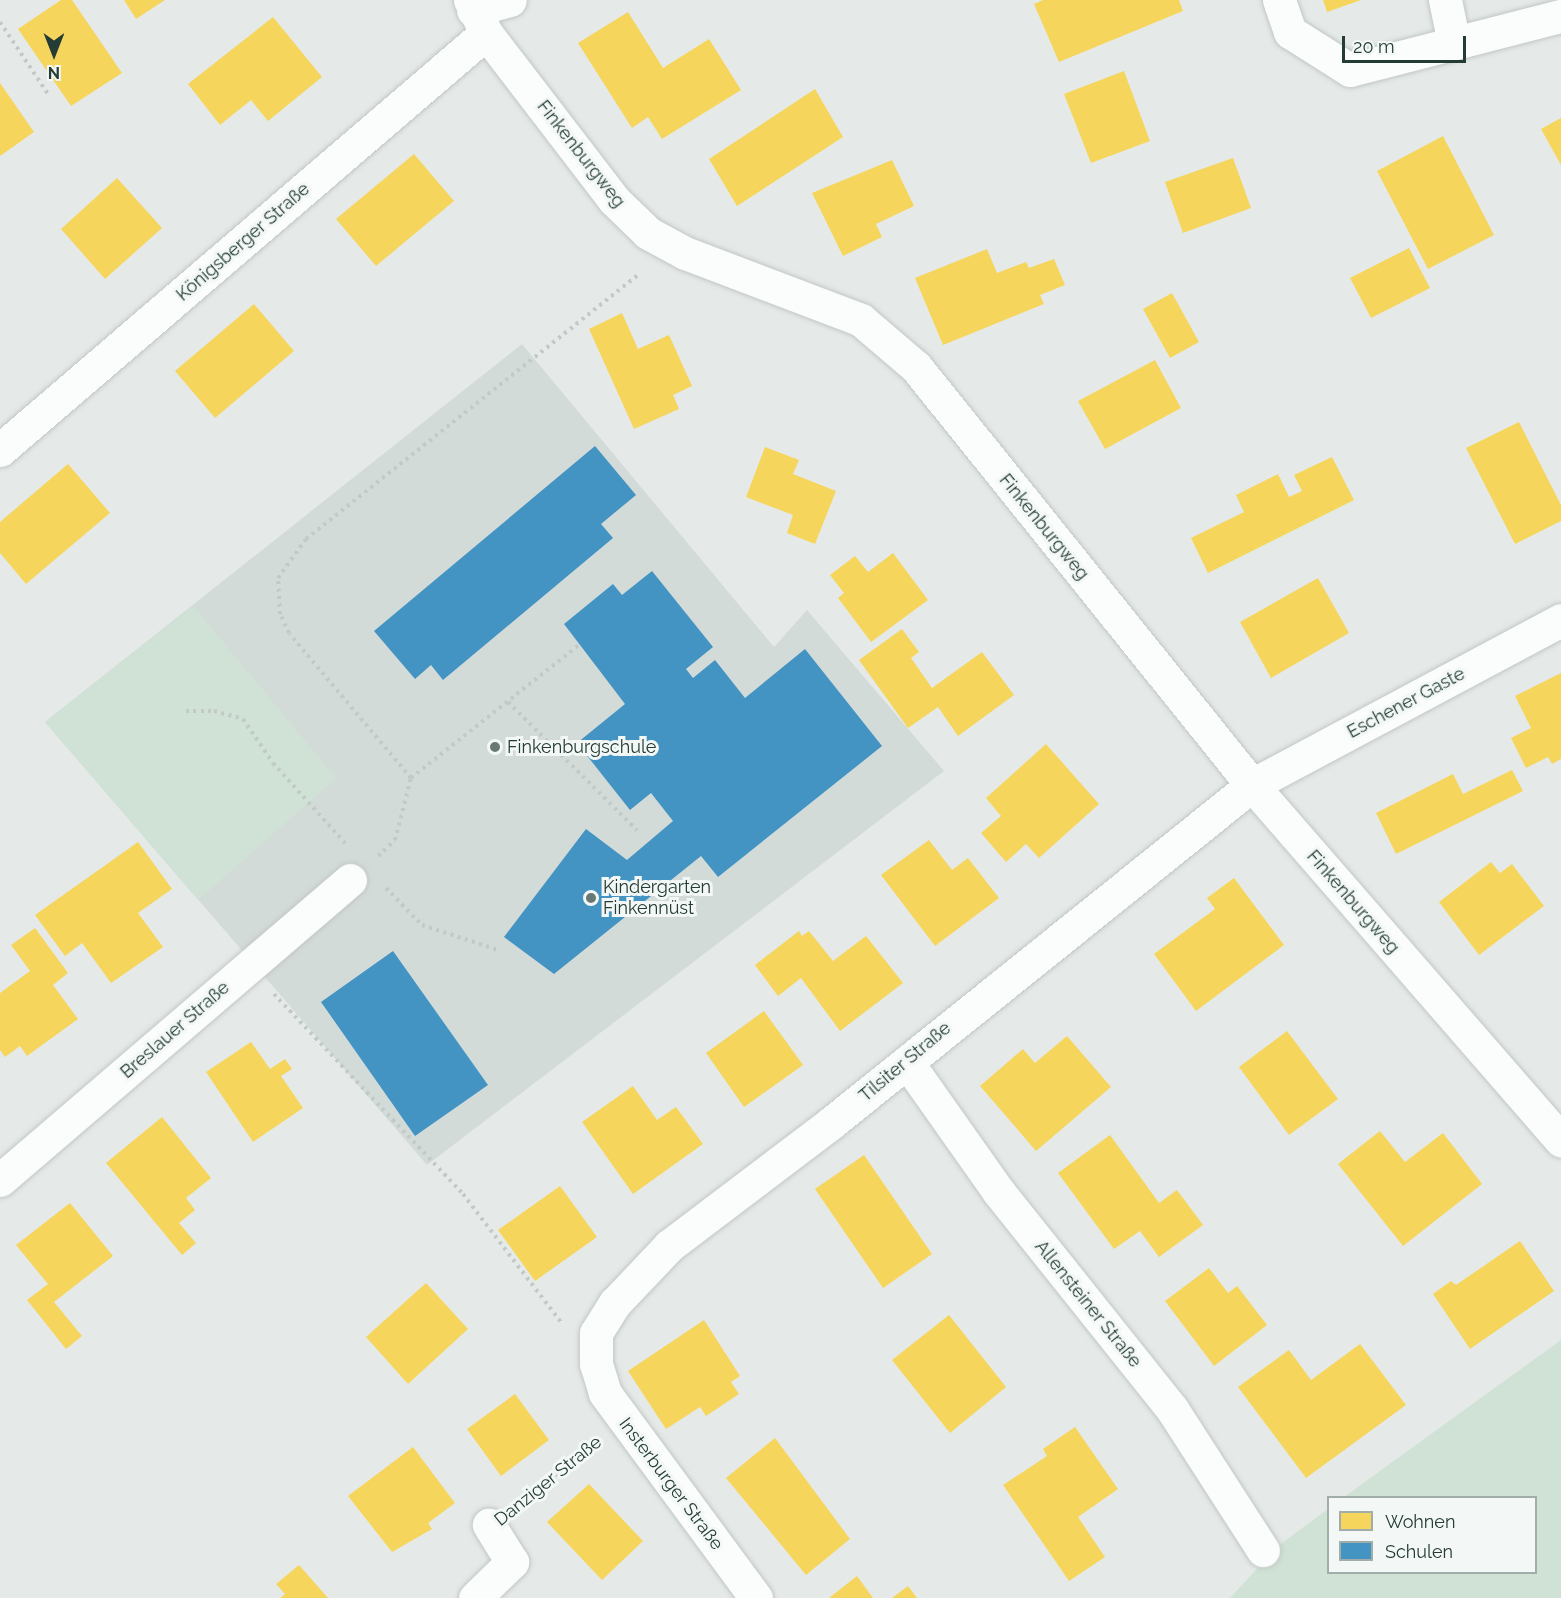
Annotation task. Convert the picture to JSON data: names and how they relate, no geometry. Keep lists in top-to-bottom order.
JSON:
{
  "streets": {
    "street": [
      "Finkenburgweg",
      "Königsberger Straße",
      "Eschener Gaste",
      "Breslauer Straße",
      "Tilsiter Straße",
      "Allensteiner Straße",
      "Danziger Straße",
      "Insterburger Straße"
    ]
  },
  "crossings": [
    ["Finkenburgweg", "Königsberger Straße"],
    ["Finkenburgweg", "Eschener Gaste"],
    ["Finkenburgweg", "Tilsiter Straße"],
    ["Eschener Gaste", "Tilsiter Straße"],
    ["Tilsiter Straße", "Allensteiner Straße"],
    ["Tilsiter Straße", "Insterburger Straße"],
    ["Danziger Straße", "Insterburger Straße"]
  ],
  "places": ["Finkenburgschule", "Kindergarten Finkennüst"],
  "legend": ["Wohnen", "Schulen"],
  "scale_bar": "20 m",
  "north": "bottom"
}
